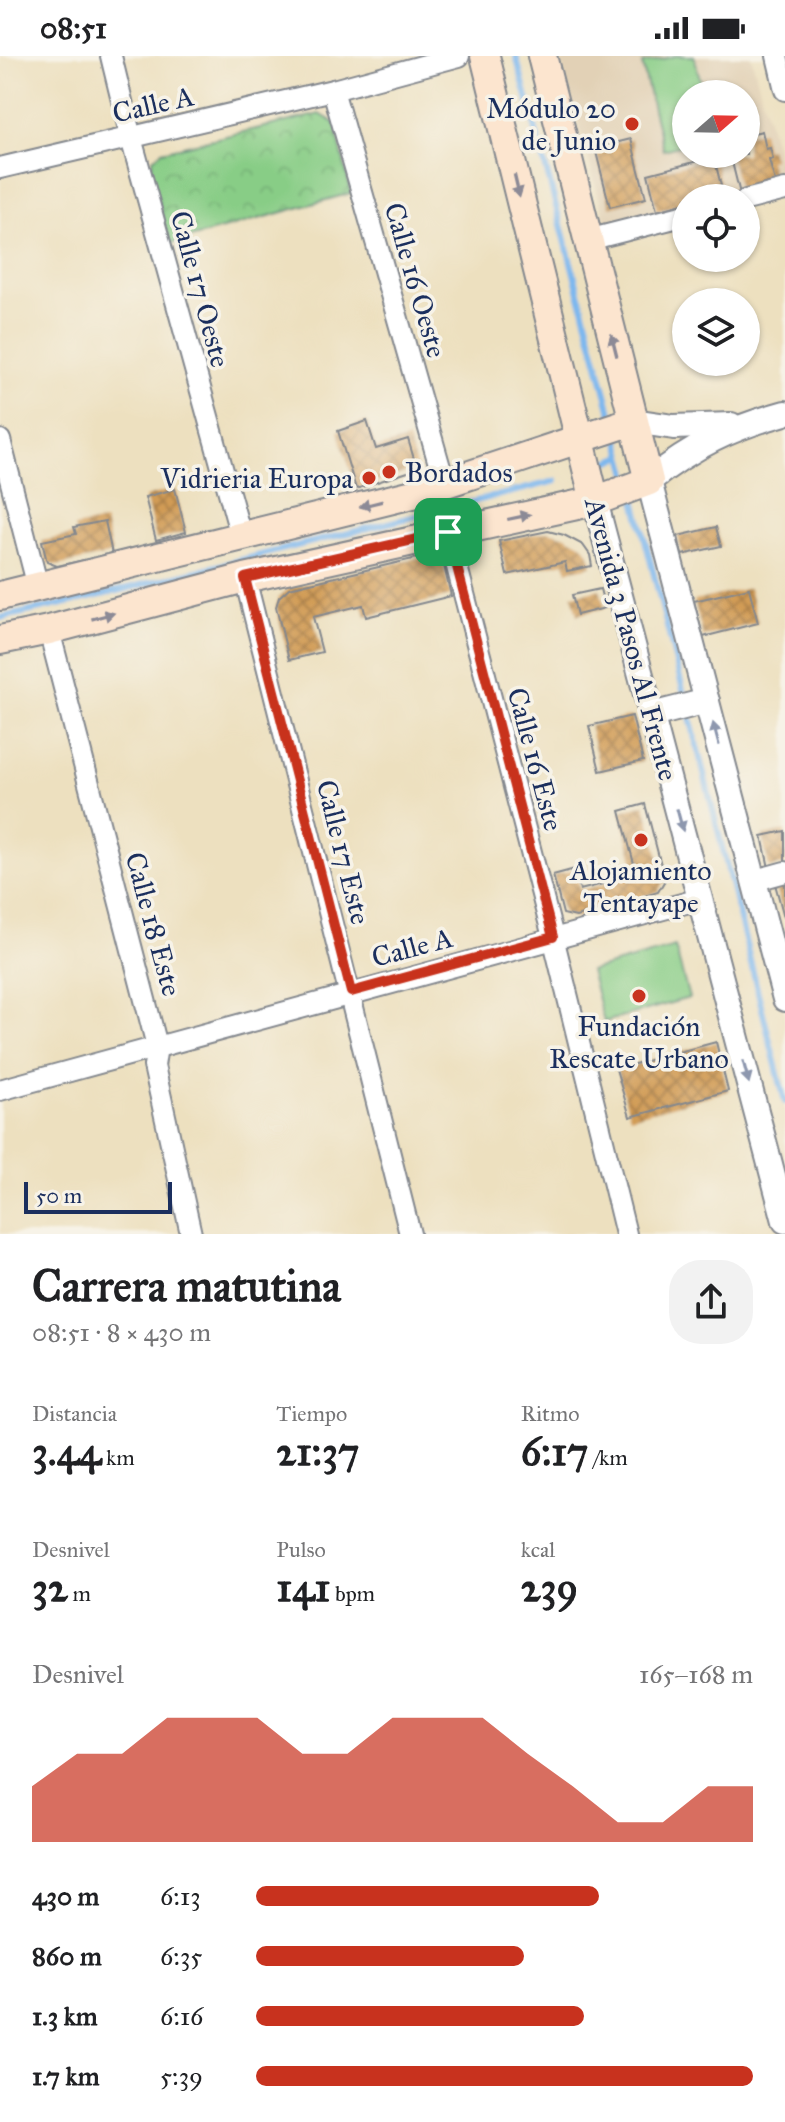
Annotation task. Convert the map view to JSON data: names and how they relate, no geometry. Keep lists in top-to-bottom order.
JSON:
{
  "streets": {
    "main road": ["Avenida 3 Pasos Al Frente"],
    "street": [
      "Calle A",
      "Calle 16 Oeste",
      "Calle 17 Oeste",
      "Calle 16 Este",
      "Calle 17 Este",
      "Calle 18 Este"
    ]
  },
  "crossings": [
    ["Calle A", "Calle 16 Oeste"],
    ["Calle A", "Calle 17 Oeste"],
    ["Calle A", "Avenida 3 Pasos Al Frente"],
    ["Calle A", "Calle 16 Este"],
    ["Calle A", "Calle 17 Este"],
    ["Calle A", "Calle 18 Este"]
  ],
  "places": [
    "Módulo 20 de Junio",
    "Bordados",
    "Vidrieria Europa",
    "Alojamiento Tentayape",
    "Fundación Rescate Urbano"
  ],
  "scale_bar": "50 m",
  "north": "right",
  "page": {
    "status": "08:51",
    "scale": "50 m",
    "heading": ["Carrera matutina", "08:51 · 8 × 430 m"],
    "stats": [
      ["Distancia", "3.44 km"],
      ["Tiempo", "21:37"],
      ["Ritmo", "6:17 /km"],
      ["Desnivel", "32 m"],
      ["Pulso", "141 bpm"],
      ["kcal", "239"]
    ],
    "chart": ["Desnivel", "165–168 m"],
    "list": [
      {
        "name": "430 m",
        "note": "6:13"
      },
      {
        "name": "860 m",
        "note": "6:35"
      },
      {
        "name": "1.3 km",
        "note": "6:16"
      },
      {
        "name": "1.7 km",
        "note": "5:39"
      }
    ]
  }
}
